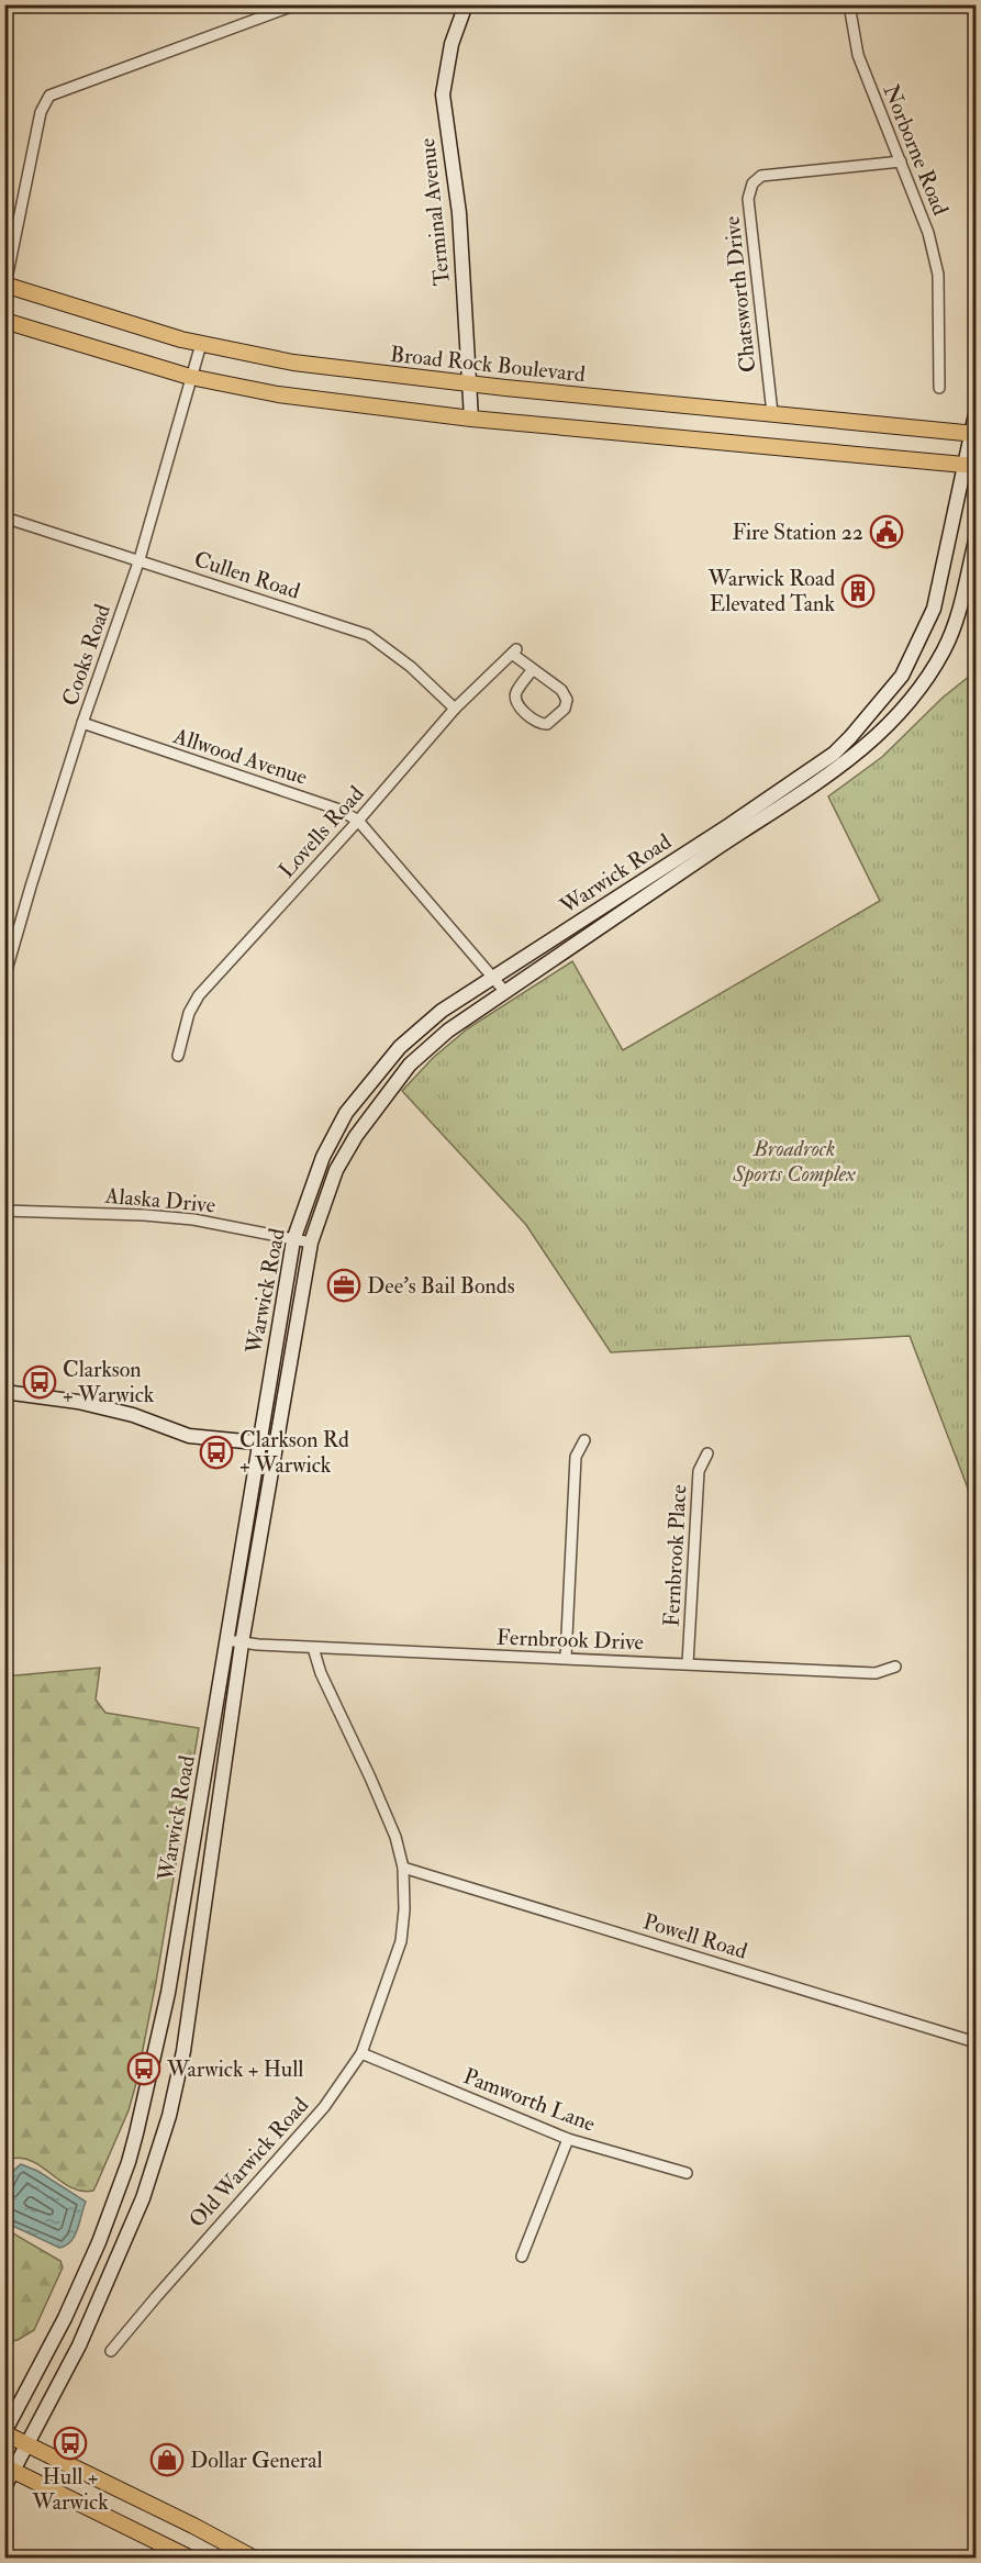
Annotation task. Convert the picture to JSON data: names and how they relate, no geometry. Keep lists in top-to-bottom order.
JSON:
{
  "streets": {
    "main road": ["Terminal Avenue", "Broad Rock Boulevard", "Warwick Road"],
    "street": [
      "Norborne Road",
      "Chatsworth Drive",
      "Cullen Road",
      "Cooks Road",
      "Allwood Avenue",
      "Lovells Road",
      "Alaska Drive",
      "Fernbrook Place",
      "Fernbrook Drive",
      "Powell Road",
      "Pamworth Lane",
      "Old Warwick Road"
    ]
  },
  "crossings": [
    ["Norborne Road", "Chatsworth Drive"],
    ["Terminal Avenue", "Broad Rock Boulevard"],
    ["Chatsworth Drive", "Broad Rock Boulevard"],
    ["Broad Rock Boulevard", "Cooks Road"],
    ["Broad Rock Boulevard", "Warwick Road"],
    ["Cullen Road", "Cooks Road"],
    ["Cullen Road", "Lovells Road"],
    ["Cooks Road", "Allwood Avenue"],
    ["Allwood Avenue", "Lovells Road"],
    ["Allwood Avenue", "Warwick Road"],
    ["Warwick Road", "Alaska Drive"],
    ["Warwick Road", "Fernbrook Drive"],
    ["Fernbrook Place", "Fernbrook Drive"],
    ["Fernbrook Drive", "Old Warwick Road"],
    ["Powell Road", "Old Warwick Road"],
    ["Pamworth Lane", "Old Warwick Road"]
  ],
  "parks": ["Broadrock Sports Complex"],
  "places": {
    "public building": ["Fire Station 22"],
    "building": ["Warwick Road Elevated Tank"],
    "office": ["Dee’s Bail Bonds"],
    "bus stop": [
      "Clarkson + Warwick",
      "Clarkson Rd + Warwick",
      "Warwick + Hull",
      "Hull + Warwick"
    ],
    "shop": ["Dollar General"]
  }
}
